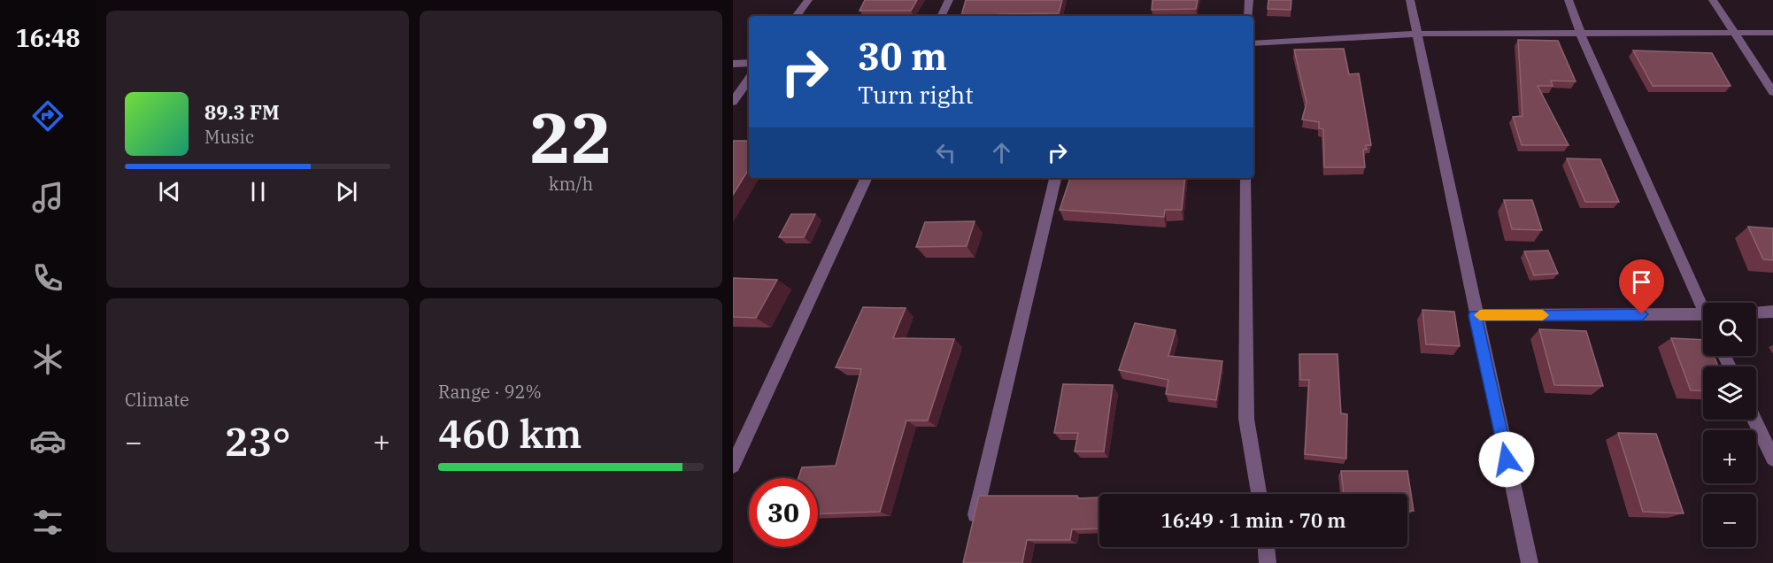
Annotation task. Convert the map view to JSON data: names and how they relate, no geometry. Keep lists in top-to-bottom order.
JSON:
{
  "page": {
    "tabs": "16:48",
    "tile": [
      ["22", "km/h"],
      "Climate",
      ["Range · 92%", "460 km"]
    ],
    "turn": ["30 m", "Turn right"],
    "song": ["89.3 FM", "Music"],
    "map_buttons": ["+", "−"],
    "heat": ["−", "23°", "+"],
    "limit": "30",
    "trip": "16:49 · 1 min · 70 m"
  }
}
